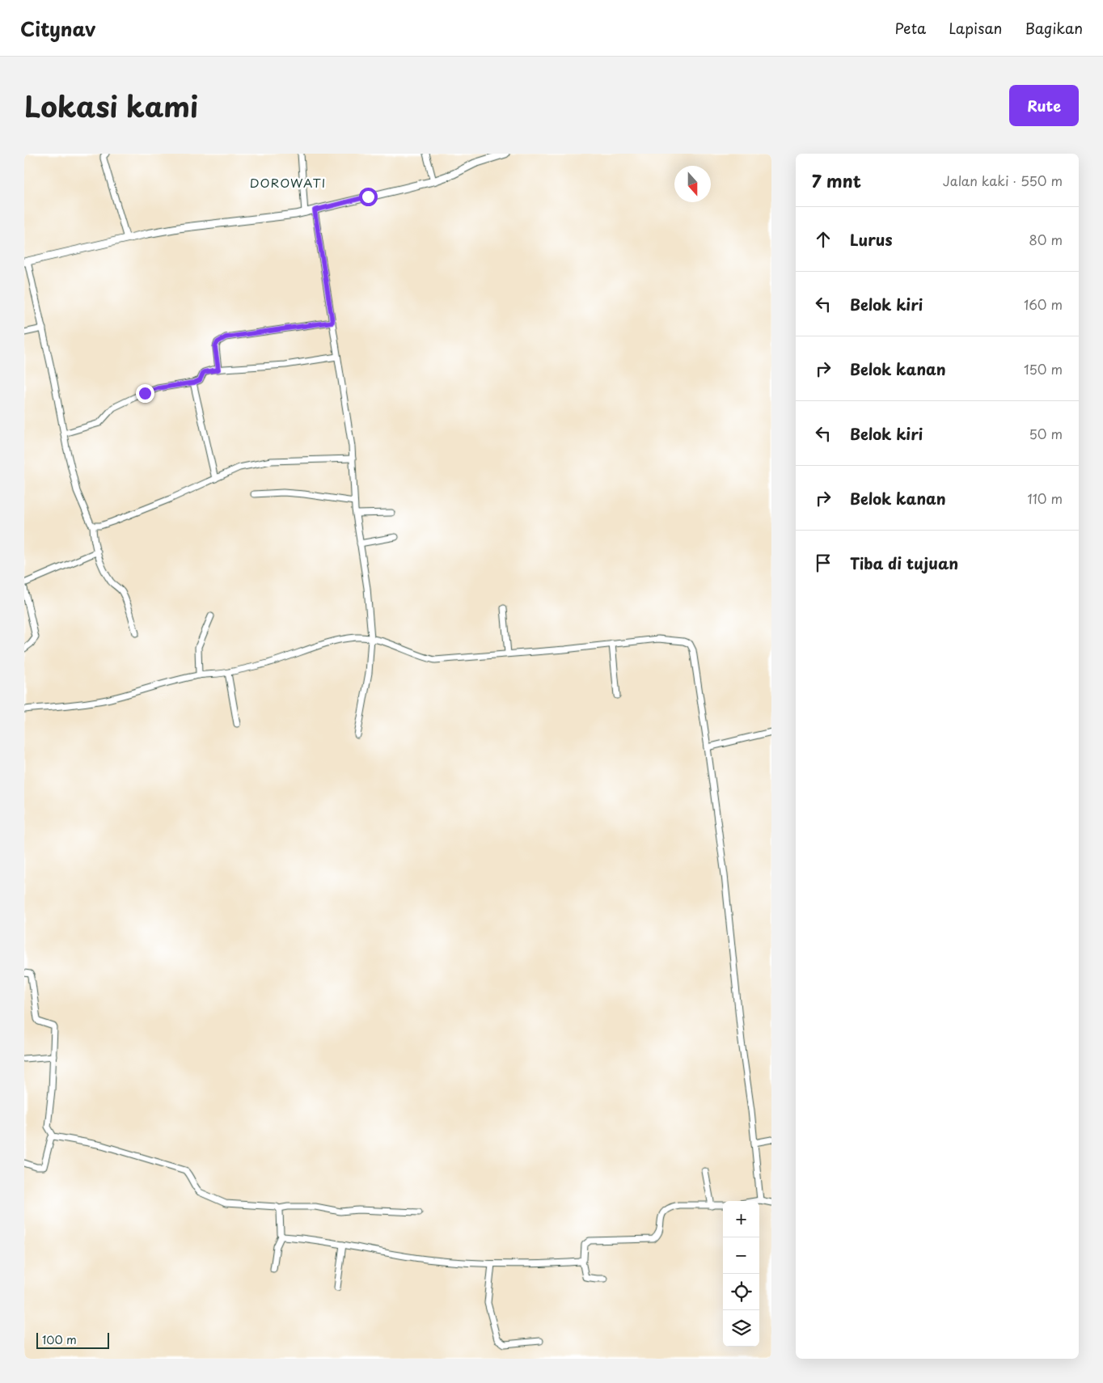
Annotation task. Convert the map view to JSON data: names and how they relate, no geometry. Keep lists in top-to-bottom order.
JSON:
{
  "districts": ["DOROWATI"],
  "scale_bar": "100 m",
  "north": "bottom",
  "page": {
    "header": "Citynav",
    "nav": ["Peta", "Lapisan", "Bagikan"],
    "title": "Lokasi kami",
    "buttons": "Rute",
    "heading": ["7 mnt", "Jalan kaki · 550 m"],
    "list": [
      ["Lurus", "80 m"],
      ["Belok kiri", "160 m"],
      ["Belok kanan", "150 m"],
      ["Belok kiri", "50 m"],
      ["Belok kanan", "110 m"],
      "Tiba di tujuan"
    ],
    "map_buttons": ["+", "−"],
    "scale": "100 m"
  }
}
